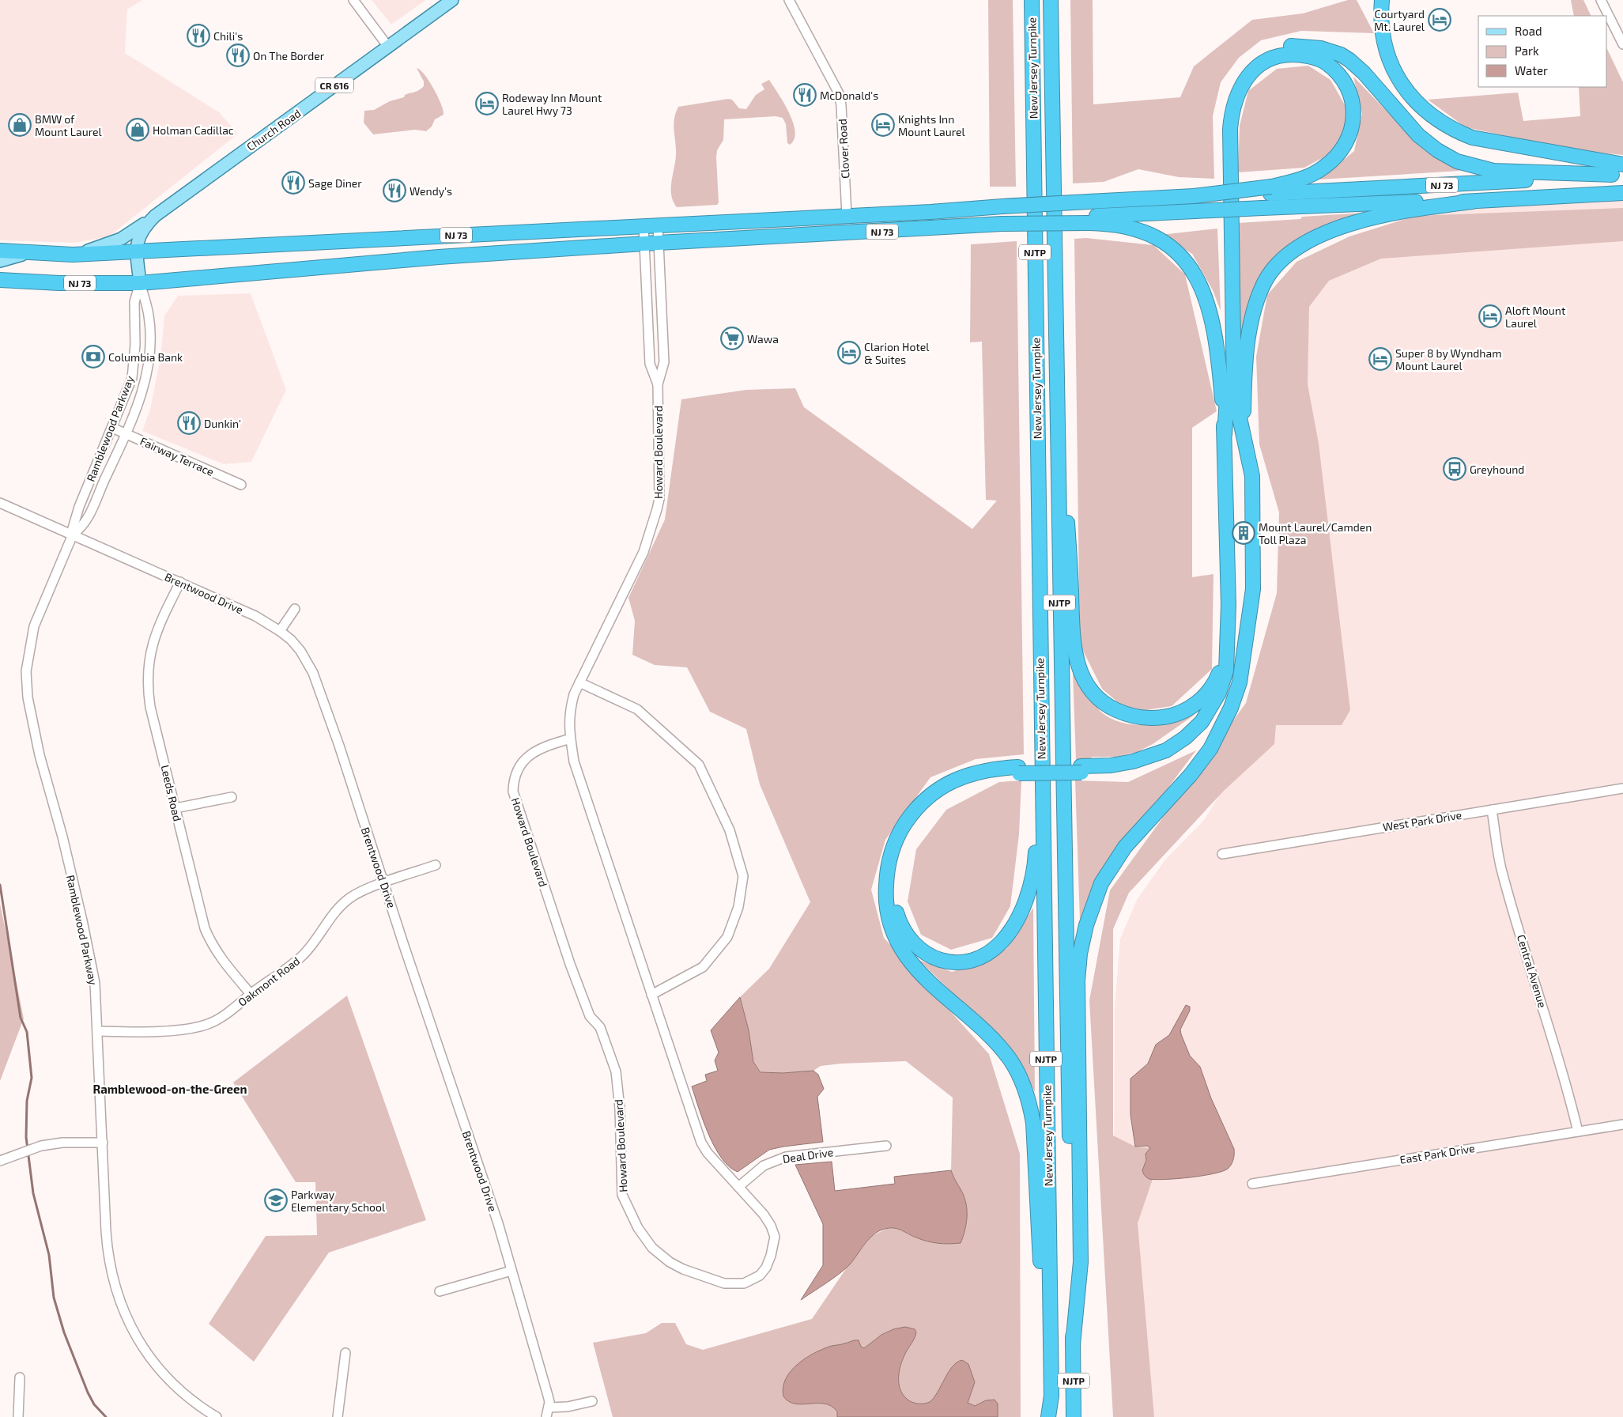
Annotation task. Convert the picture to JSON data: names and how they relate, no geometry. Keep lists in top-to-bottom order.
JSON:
{
  "streets": {
    "highway": ["New Jersey Turnpike", "NJ 73", "NJTP"],
    "main road": ["CR 616", "Church Road"],
    "street": [
      "Clover Road",
      "Ramblewood Parkway",
      "Howard Boulevard",
      "Fairway Terrace",
      "Brentwood Drive",
      "Leeds Road",
      "West Park Drive",
      "Central Avenue",
      "Oakmont Road",
      "East Park Drive",
      "Deal Drive"
    ]
  },
  "crossings": [
    ["CR 616", "Church Road"],
    ["CR 616", "NJ 73"],
    ["Church Road", "NJ 73"],
    ["Church Road", "Ramblewood Parkway"],
    ["Clover Road", "NJ 73"],
    ["NJ 73", "Ramblewood Parkway"],
    ["NJ 73", "Howard Boulevard"],
    ["Ramblewood Parkway", "Fairway Terrace"],
    ["Ramblewood Parkway", "Brentwood Drive"],
    ["Ramblewood Parkway", "Oakmont Road"],
    ["Howard Boulevard", "Deal Drive"],
    ["Brentwood Drive", "Leeds Road"],
    ["Brentwood Drive", "Oakmont Road"],
    ["Leeds Road", "Oakmont Road"],
    ["West Park Drive", "Central Avenue"],
    ["Central Avenue", "East Park Drive"]
  ],
  "districts": ["Ramblewood-on-the-Green"],
  "places": {
    "hotel": [
      "Courtyard Mt. Laurel",
      "Rodeway Inn Mount Laurel Hwy 73",
      "Knights Inn Mount Laurel",
      "Aloft Mount Laurel",
      "Clarion Hotel & Suites",
      "Super 8 by Wyndham Mount Laurel"
    ],
    "restaurant": [
      "Chili's",
      "On The Border",
      "McDonald's",
      "Sage Diner",
      "Wendy's",
      "Dunkin'"
    ],
    "shop": ["BMW of Mount Laurel", "Holman Cadillac"],
    "supermarket": ["Wawa"],
    "bank": ["Columbia Bank"],
    "bus stop": ["Greyhound"],
    "building": ["Mount Laurel/Camden Toll Plaza"],
    "school or university": ["Parkway Elementary School"]
  },
  "legend": ["Road", "Park", "Water"]
}
